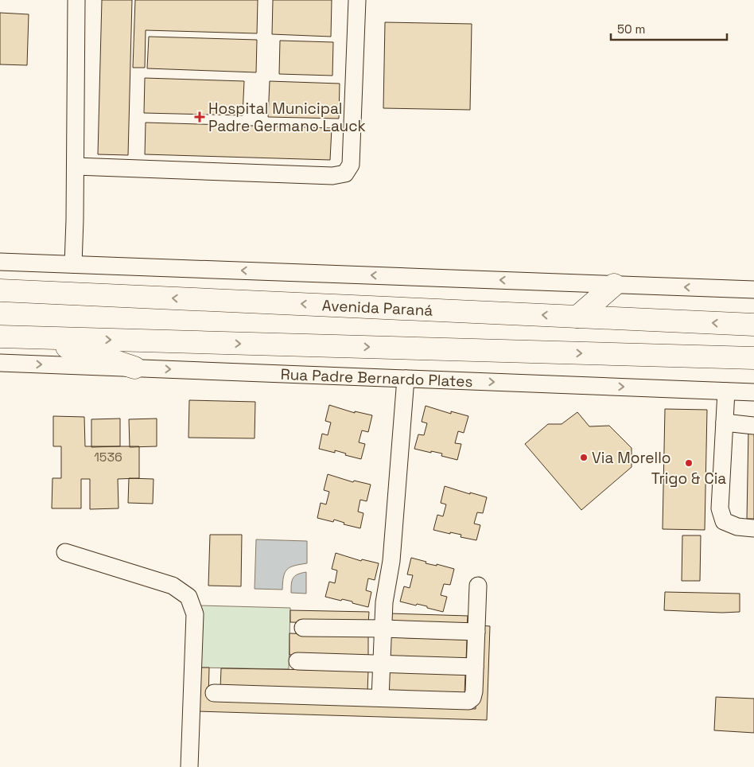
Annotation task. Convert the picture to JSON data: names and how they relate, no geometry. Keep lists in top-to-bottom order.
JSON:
{
  "streets": {
    "main road": ["Avenida Paraná"],
    "street": ["Rua Padre Bernardo Plates"]
  },
  "places": {
    "health": ["Hospital Municipal Padre Germano Lauck"],
    "other": ["Via Morello", "Trigo & Cia"]
  },
  "house_numbers": ["1536"],
  "scale_bar": "50 m"
}
